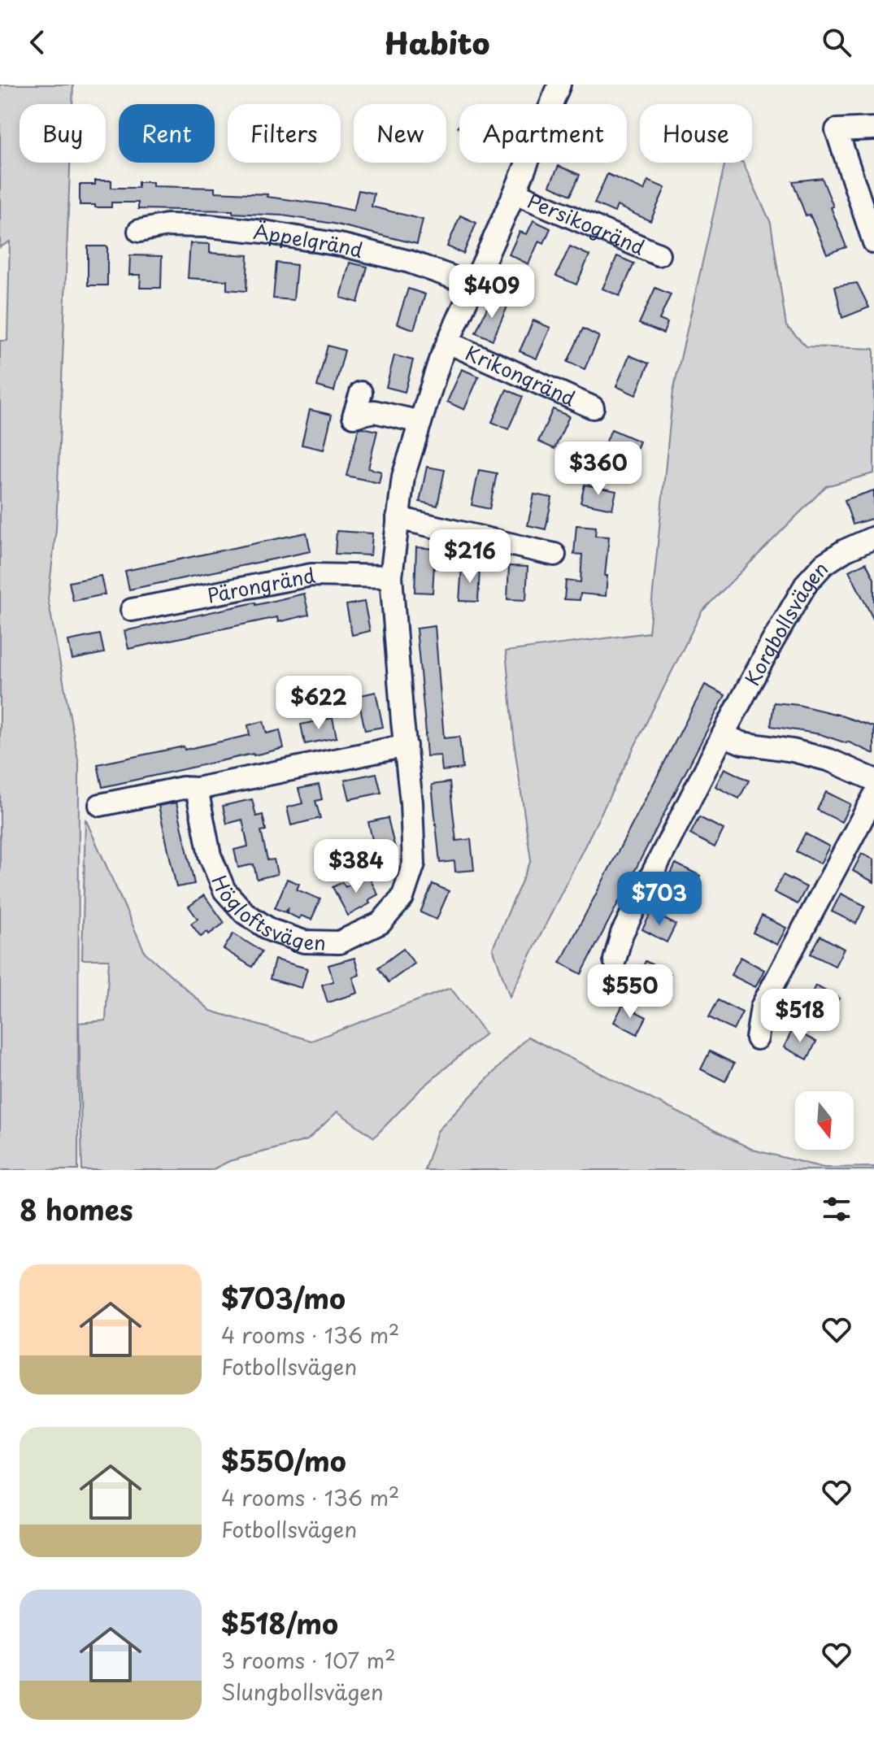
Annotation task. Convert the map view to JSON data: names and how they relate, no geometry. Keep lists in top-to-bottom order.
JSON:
{
  "streets": {
    "street": [
      "Persikogränd",
      "Äppelgränd",
      "Krikongränd",
      "Pärongränd",
      "Korgbollsvägen",
      "Högloftsvägen"
    ]
  },
  "crossings": [
    ["Persikogränd", "Högloftsvägen"],
    ["Äppelgränd", "Högloftsvägen"],
    ["Krikongränd", "Högloftsvägen"],
    ["Pärongränd", "Högloftsvägen"]
  ],
  "north": "bottom",
  "page": {
    "header": "Habito",
    "chip": [
      "Buy",
      "Rent",
      "Filters",
      "New",
      "Apartment",
      "House"
    ],
    "price": [
      "$409",
      "$360",
      "$216",
      "$622",
      "$384",
      "$703",
      "$550",
      "$518"
    ],
    "heading": "8 homes",
    "list": [
      {
        "name": "$703/mo",
        "note": "4 rooms · 136 m² · Fotbollsvägen"
      },
      {
        "name": "$550/mo",
        "note": "4 rooms · 136 m² · Fotbollsvägen"
      },
      {
        "name": "$518/mo",
        "note": "3 rooms · 107 m² · Slungbollsvägen"
      }
    ]
  }
}
